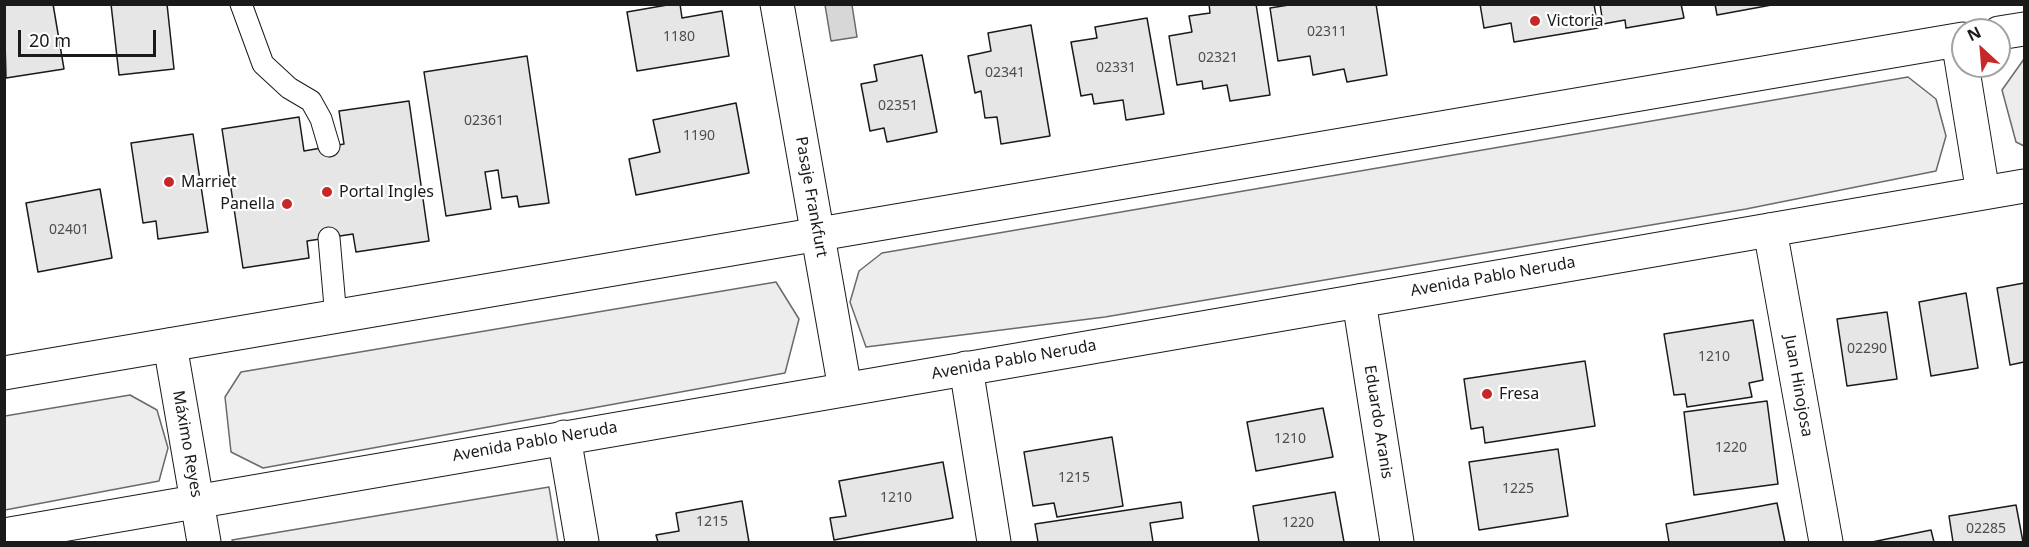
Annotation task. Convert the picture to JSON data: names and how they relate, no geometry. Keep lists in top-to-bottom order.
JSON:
{
  "streets": {
    "street": [
      "Pasaje Frankfurt",
      "Avenida Pablo Neruda",
      "Juan Hinojosa",
      "Eduardo Aranis",
      "Máximo Reyes"
    ]
  },
  "crossings": [
    ["Pasaje Frankfurt", "Avenida Pablo Neruda"],
    ["Avenida Pablo Neruda", "Juan Hinojosa"],
    ["Avenida Pablo Neruda", "Eduardo Aranis"],
    ["Avenida Pablo Neruda", "Máximo Reyes"]
  ],
  "places": [
    "Victoria",
    "Marriet",
    "Portal Ingles",
    "Panella",
    "Fresa"
  ],
  "house_numbers": [
    "02311",
    "1180",
    "02321",
    "02331",
    "02341",
    "02351",
    "02361",
    "1190",
    "02401",
    "02290",
    "1210",
    "1210",
    "1220",
    "1215",
    "1225",
    "1210",
    "1215",
    "1220",
    "02285"
  ],
  "scale_bar": "20 m",
  "north": "top left"
}
